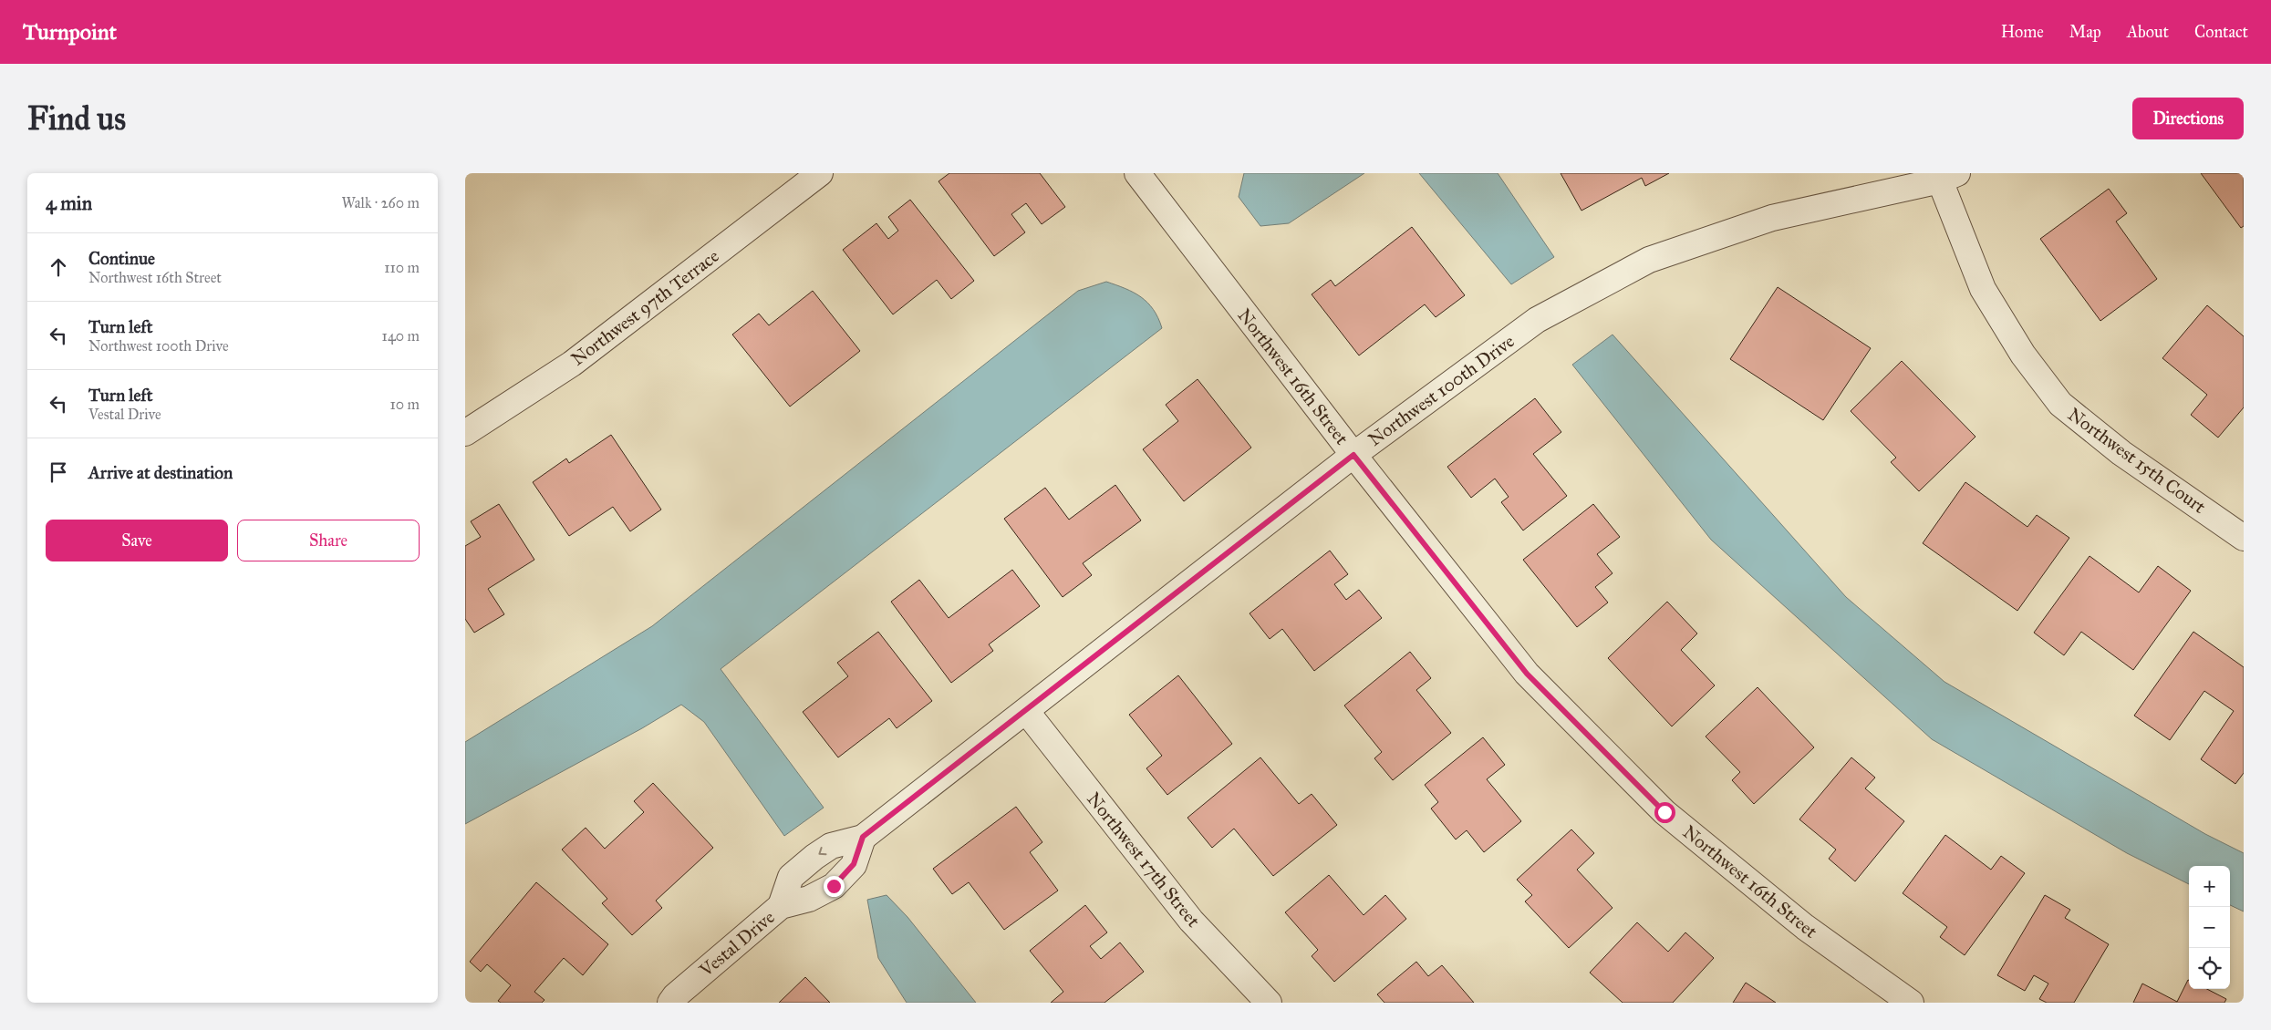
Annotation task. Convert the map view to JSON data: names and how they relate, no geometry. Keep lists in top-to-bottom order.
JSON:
{
  "streets": {
    "street": [
      "Northwest 97th Terrace",
      "Northwest 16th Street",
      "Northwest 100th Drive",
      "Northwest 15th Court",
      "Northwest 17th Street",
      "Vestal Drive"
    ]
  },
  "crossings": [
    ["Northwest 16th Street", "Northwest 100th Drive"],
    ["Northwest 100th Drive", "Northwest 15th Court"],
    ["Northwest 100th Drive", "Northwest 17th Street"],
    ["Northwest 100th Drive", "Vestal Drive"]
  ],
  "page": {
    "header": "Turnpoint",
    "nav": [
      "Home",
      "Map",
      "About",
      "Contact"
    ],
    "buttons": [
      "Directions",
      ["Save", "Share"]
    ],
    "title": "Find us",
    "heading": ["4 min", "Walk · 260 m"],
    "list": [
      ["Continue", "Northwest 16th Street", "110 m"],
      ["Turn left", "Northwest 100th Drive", "140 m"],
      ["Turn left", "Vestal Drive", "10 m"],
      "Arrive at destination"
    ],
    "map_buttons": ["+", "−"]
  }
}
